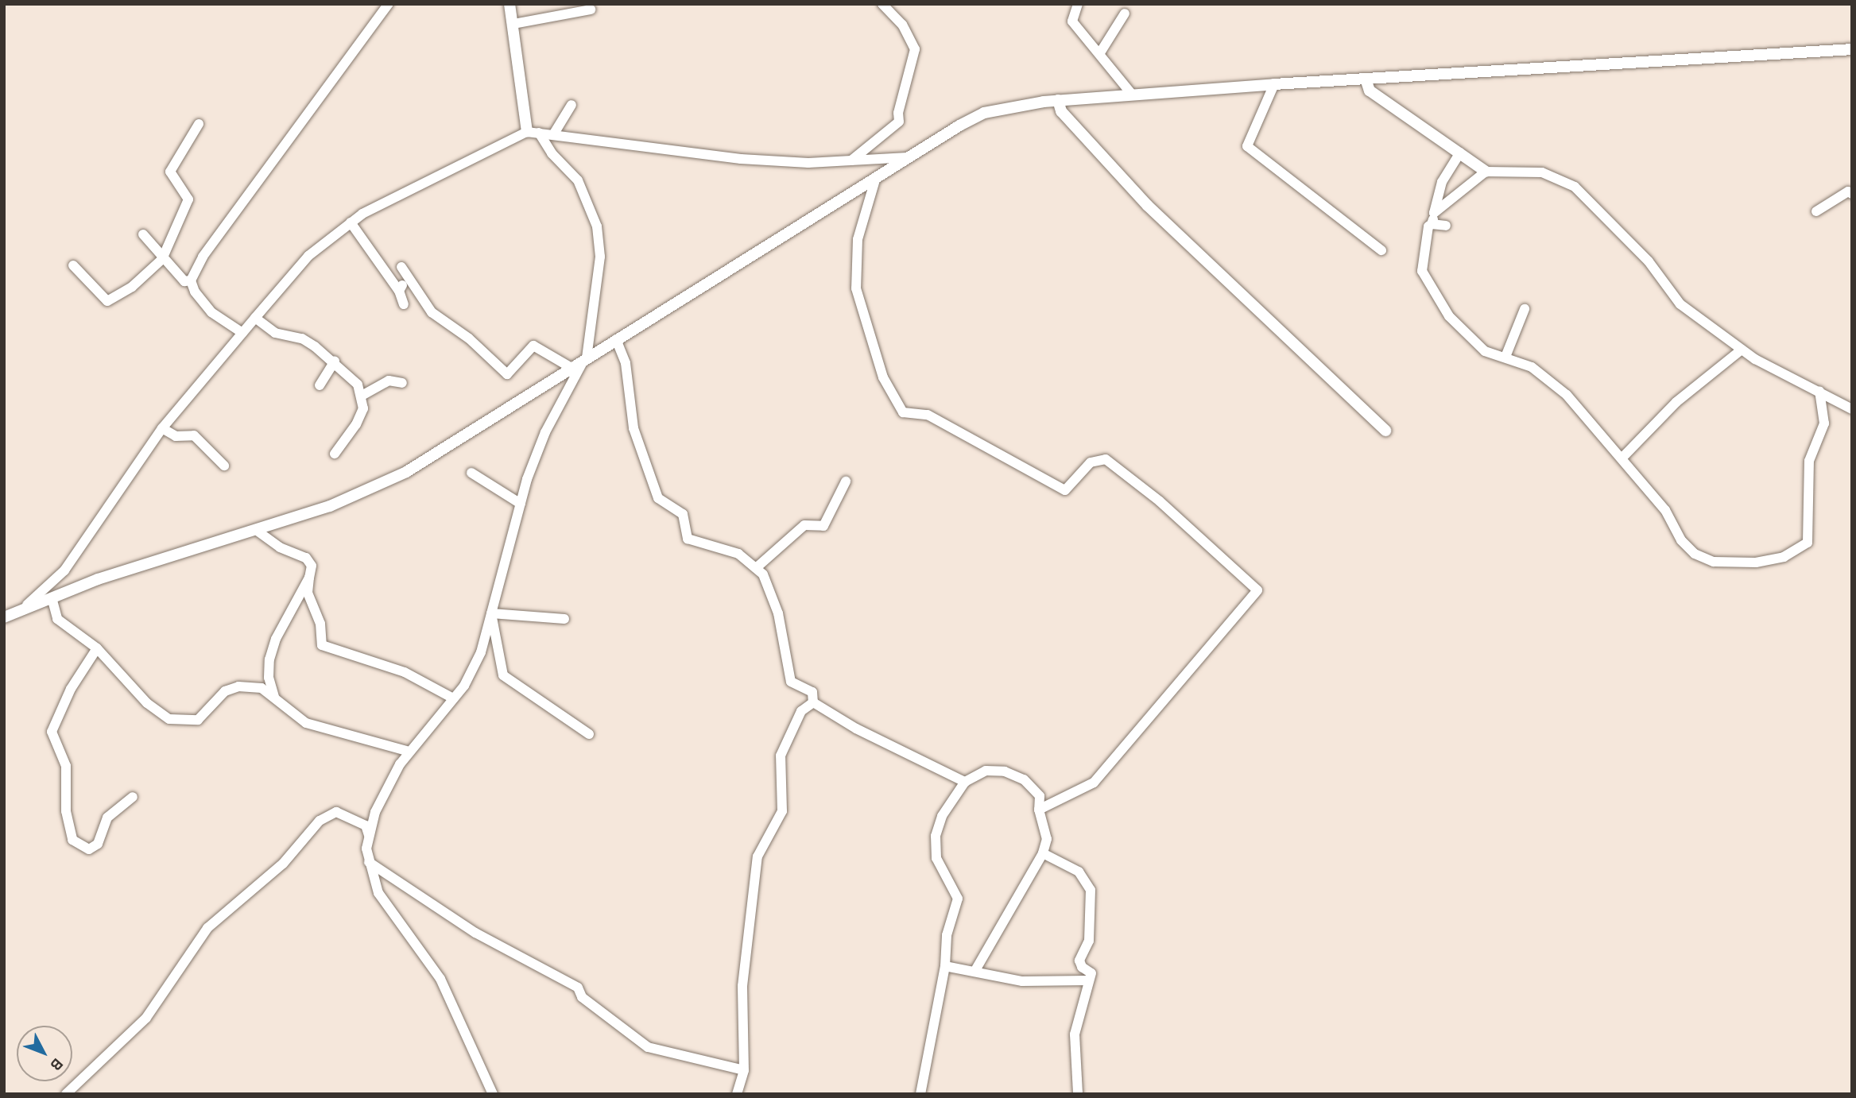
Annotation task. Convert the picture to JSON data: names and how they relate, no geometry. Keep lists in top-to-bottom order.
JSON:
{
  "north": "bottom right"
}
